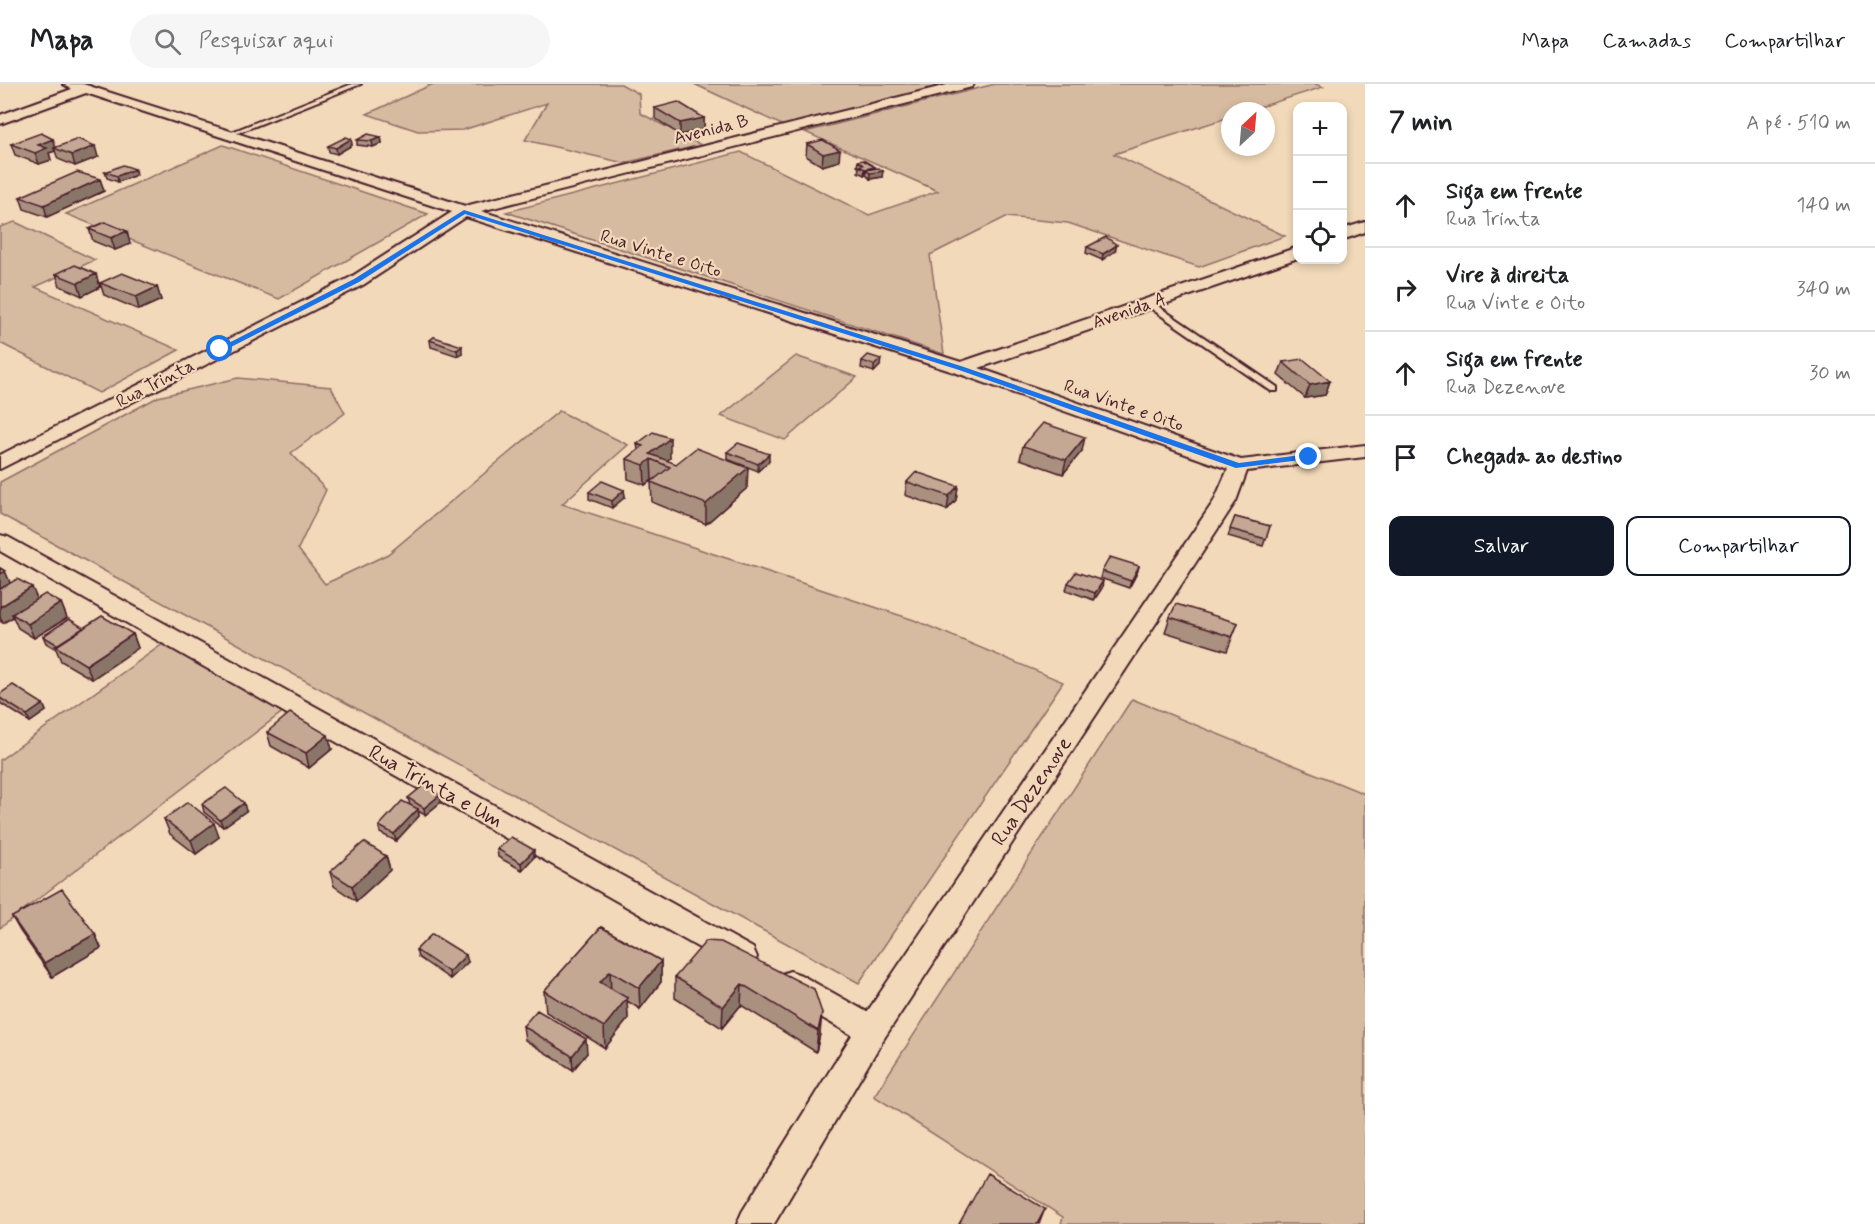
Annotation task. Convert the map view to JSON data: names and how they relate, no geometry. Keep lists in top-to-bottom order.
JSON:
{
  "streets": {
    "street": [
      "Avenida B",
      "Rua Vinte e Oito",
      "Avenida A",
      "Rua Trinta",
      "Rua Trinta e Um",
      "Rua Dezenove"
    ]
  },
  "crossings": [
    ["Avenida B", "Rua Vinte e Oito"],
    ["Avenida B", "Rua Trinta"],
    ["Rua Vinte e Oito", "Avenida A"],
    ["Rua Vinte e Oito", "Rua Trinta"],
    ["Rua Vinte e Oito", "Rua Dezenove"],
    ["Rua Trinta e Um", "Rua Dezenove"]
  ],
  "north": "top right",
  "page": {
    "header": "Mapa",
    "search": "Pesquisar aqui",
    "nav": ["Mapa", "Camadas", "Compartilhar"],
    "heading": ["7 min", "A pé · 510 m"],
    "map_buttons": ["+", "−"],
    "list": [
      ["Siga em frente", "Rua Trinta", "140 m"],
      ["Vire à direita", "Rua Vinte e Oito", "340 m"],
      ["Siga em frente", "Rua Dezenove", "30 m"],
      "Chegada ao destino"
    ],
    "buttons": ["Salvar", "Compartilhar"]
  }
}
